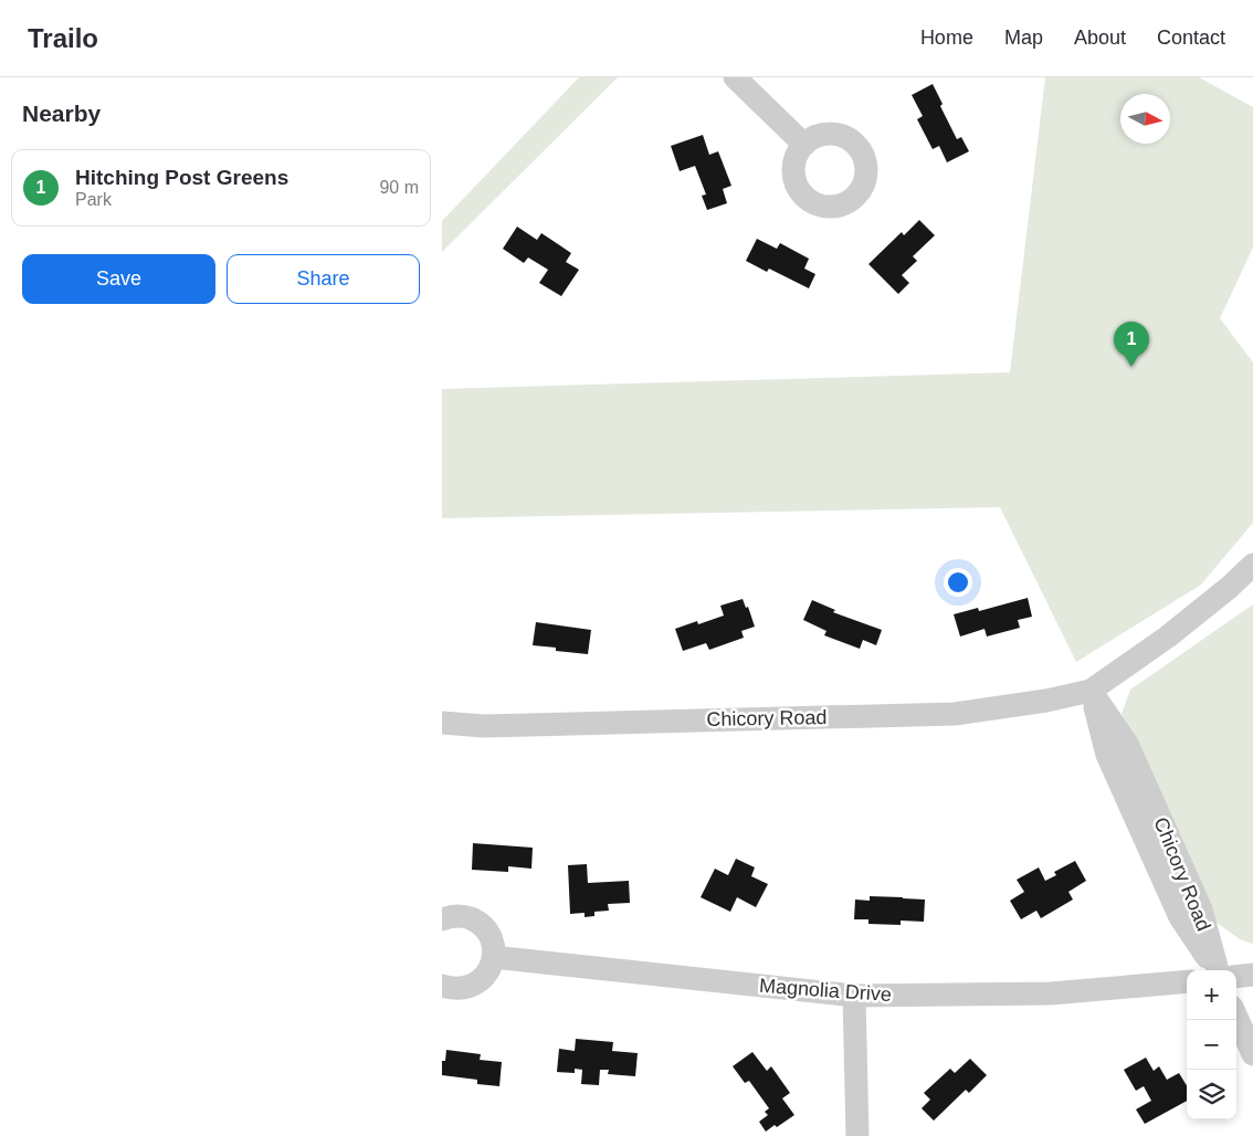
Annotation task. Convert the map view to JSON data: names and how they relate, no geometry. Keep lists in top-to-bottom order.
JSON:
{
  "streets": {
    "street": ["Chicory Road", "Magnolia Drive"]
  },
  "north": "right",
  "page": {
    "header": "Trailo",
    "nav": [
      "Home",
      "Map",
      "About",
      "Contact"
    ],
    "heading": "Nearby",
    "list": [
      {
        "mark": "1",
        "name": "Hitching Post Greens",
        "note": "Park",
        "value": "90 m"
      }
    ],
    "buttons": ["Save", "Share"],
    "pins": "1",
    "map_buttons": ["+", "−"]
  }
}
